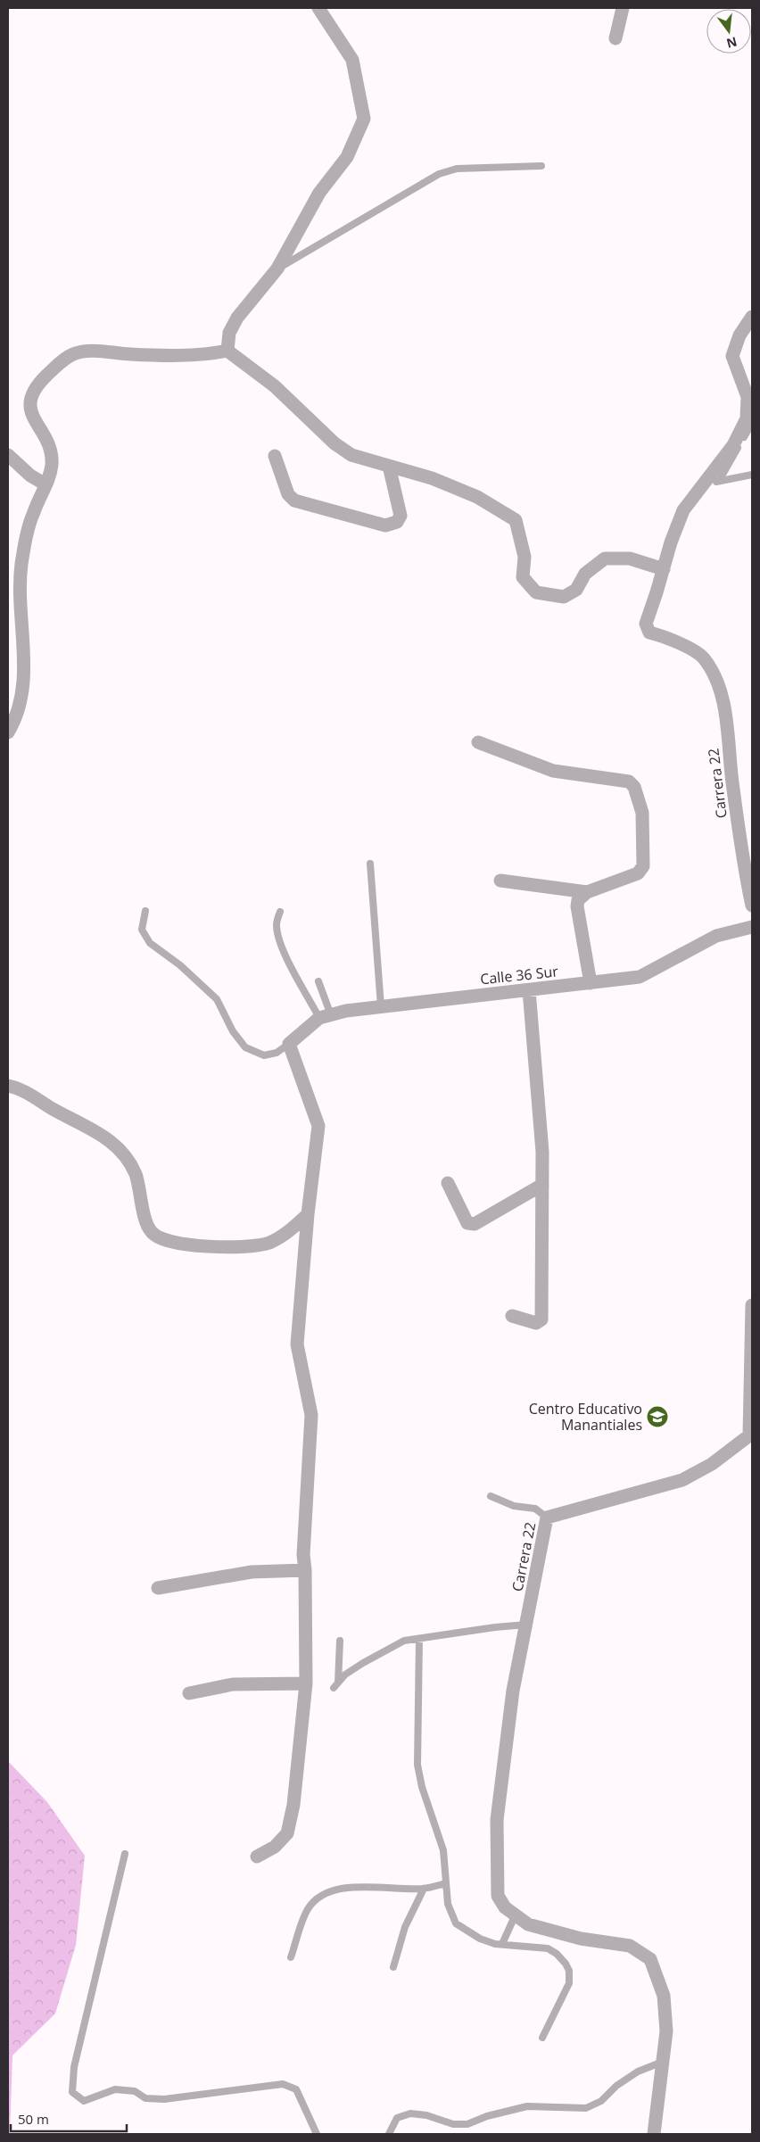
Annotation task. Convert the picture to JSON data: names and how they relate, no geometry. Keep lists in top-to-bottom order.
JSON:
{
  "streets": {
    "street": ["Carrera 22", "Calle 36 Sur"]
  },
  "places": {
    "school or university": ["Centro Educativo Manantiales"]
  },
  "scale_bar": "50 m",
  "north": "bottom"
}
